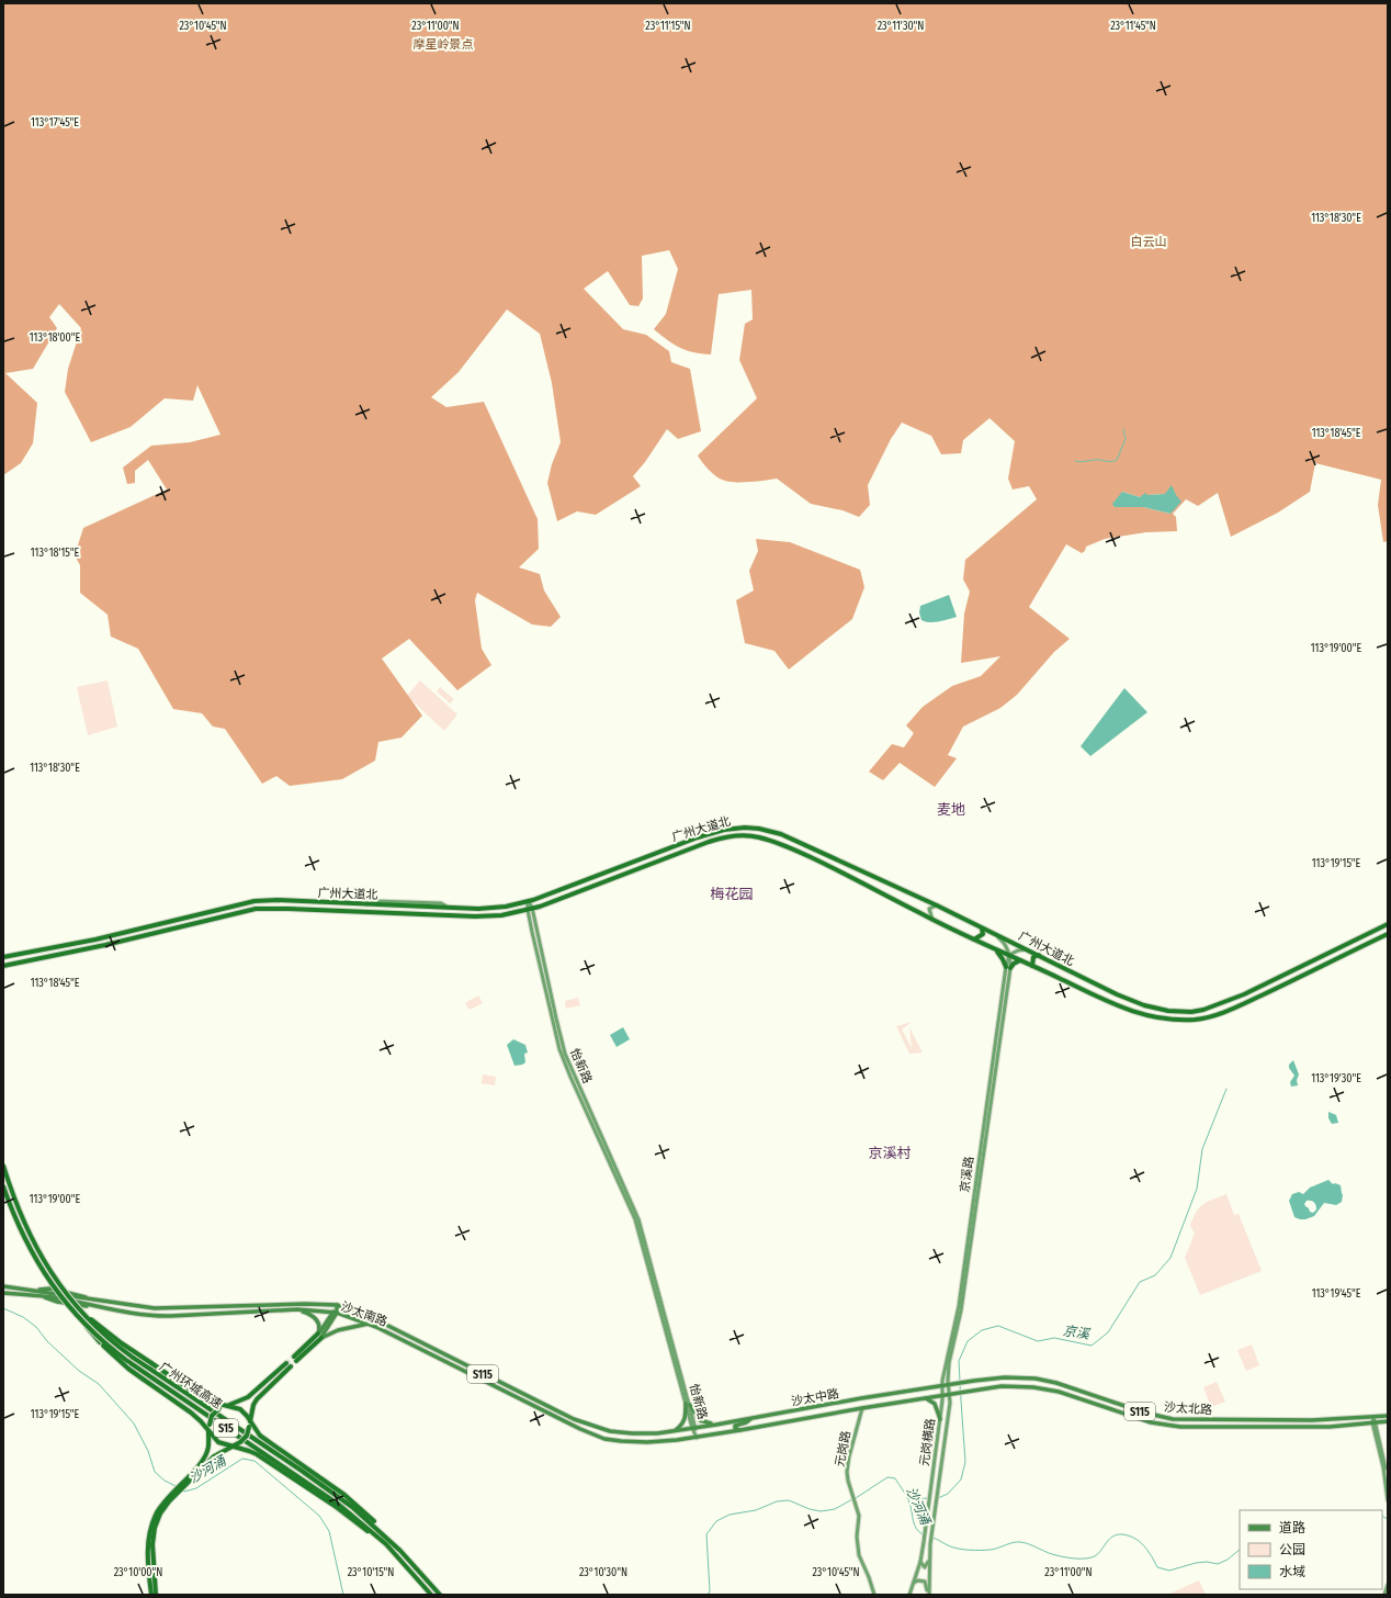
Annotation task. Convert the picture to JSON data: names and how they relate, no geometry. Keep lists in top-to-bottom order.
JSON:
{
  "streets": {
    "highway": ["广州大道北", "广州环城高速", "S15"],
    "main road": [
      "怡新路",
      "京溪路",
      "沙太南路",
      "S115",
      "沙太中路",
      "沙太北路",
      "元岗横路",
      "元岗路"
    ]
  },
  "crossings": [
    ["广州大道北", "怡新路"],
    ["广州大道北", "京溪路"],
    ["怡新路", "沙太南路"],
    ["怡新路", "沙太中路"],
    ["京溪路", "沙太中路"],
    ["京溪路", "沙太北路"],
    ["京溪路", "元岗横路"],
    ["沙太南路", "沙太中路"],
    ["沙太中路", "沙太北路"],
    ["沙太中路", "元岗横路"],
    ["沙太中路", "元岗路"],
    ["沙太北路", "元岗横路"]
  ],
  "districts": ["麦地", "梅花园", "京溪村"],
  "water": ["京溪", "沙河涌"],
  "parks": ["摩星岭景点", "白云山"],
  "legend": ["道路", "公园", "水域"],
  "coordinates": [
    "23°10'45\"N",
    "23°11'00\"N",
    "23°11'15\"N",
    "23°11'30\"N",
    "23°11'45\"N",
    "113°17'45\"E",
    "113°18'30\"E",
    "113°18'00\"E",
    "113°18'45\"E",
    "113°18'15\"E",
    "113°19'00\"E",
    "113°19'15\"E",
    "113°19'30\"E",
    "113°19'45\"E",
    "23°10'00\"N",
    "23°10'15\"N",
    "23°10'30\"N"
  ]
}
